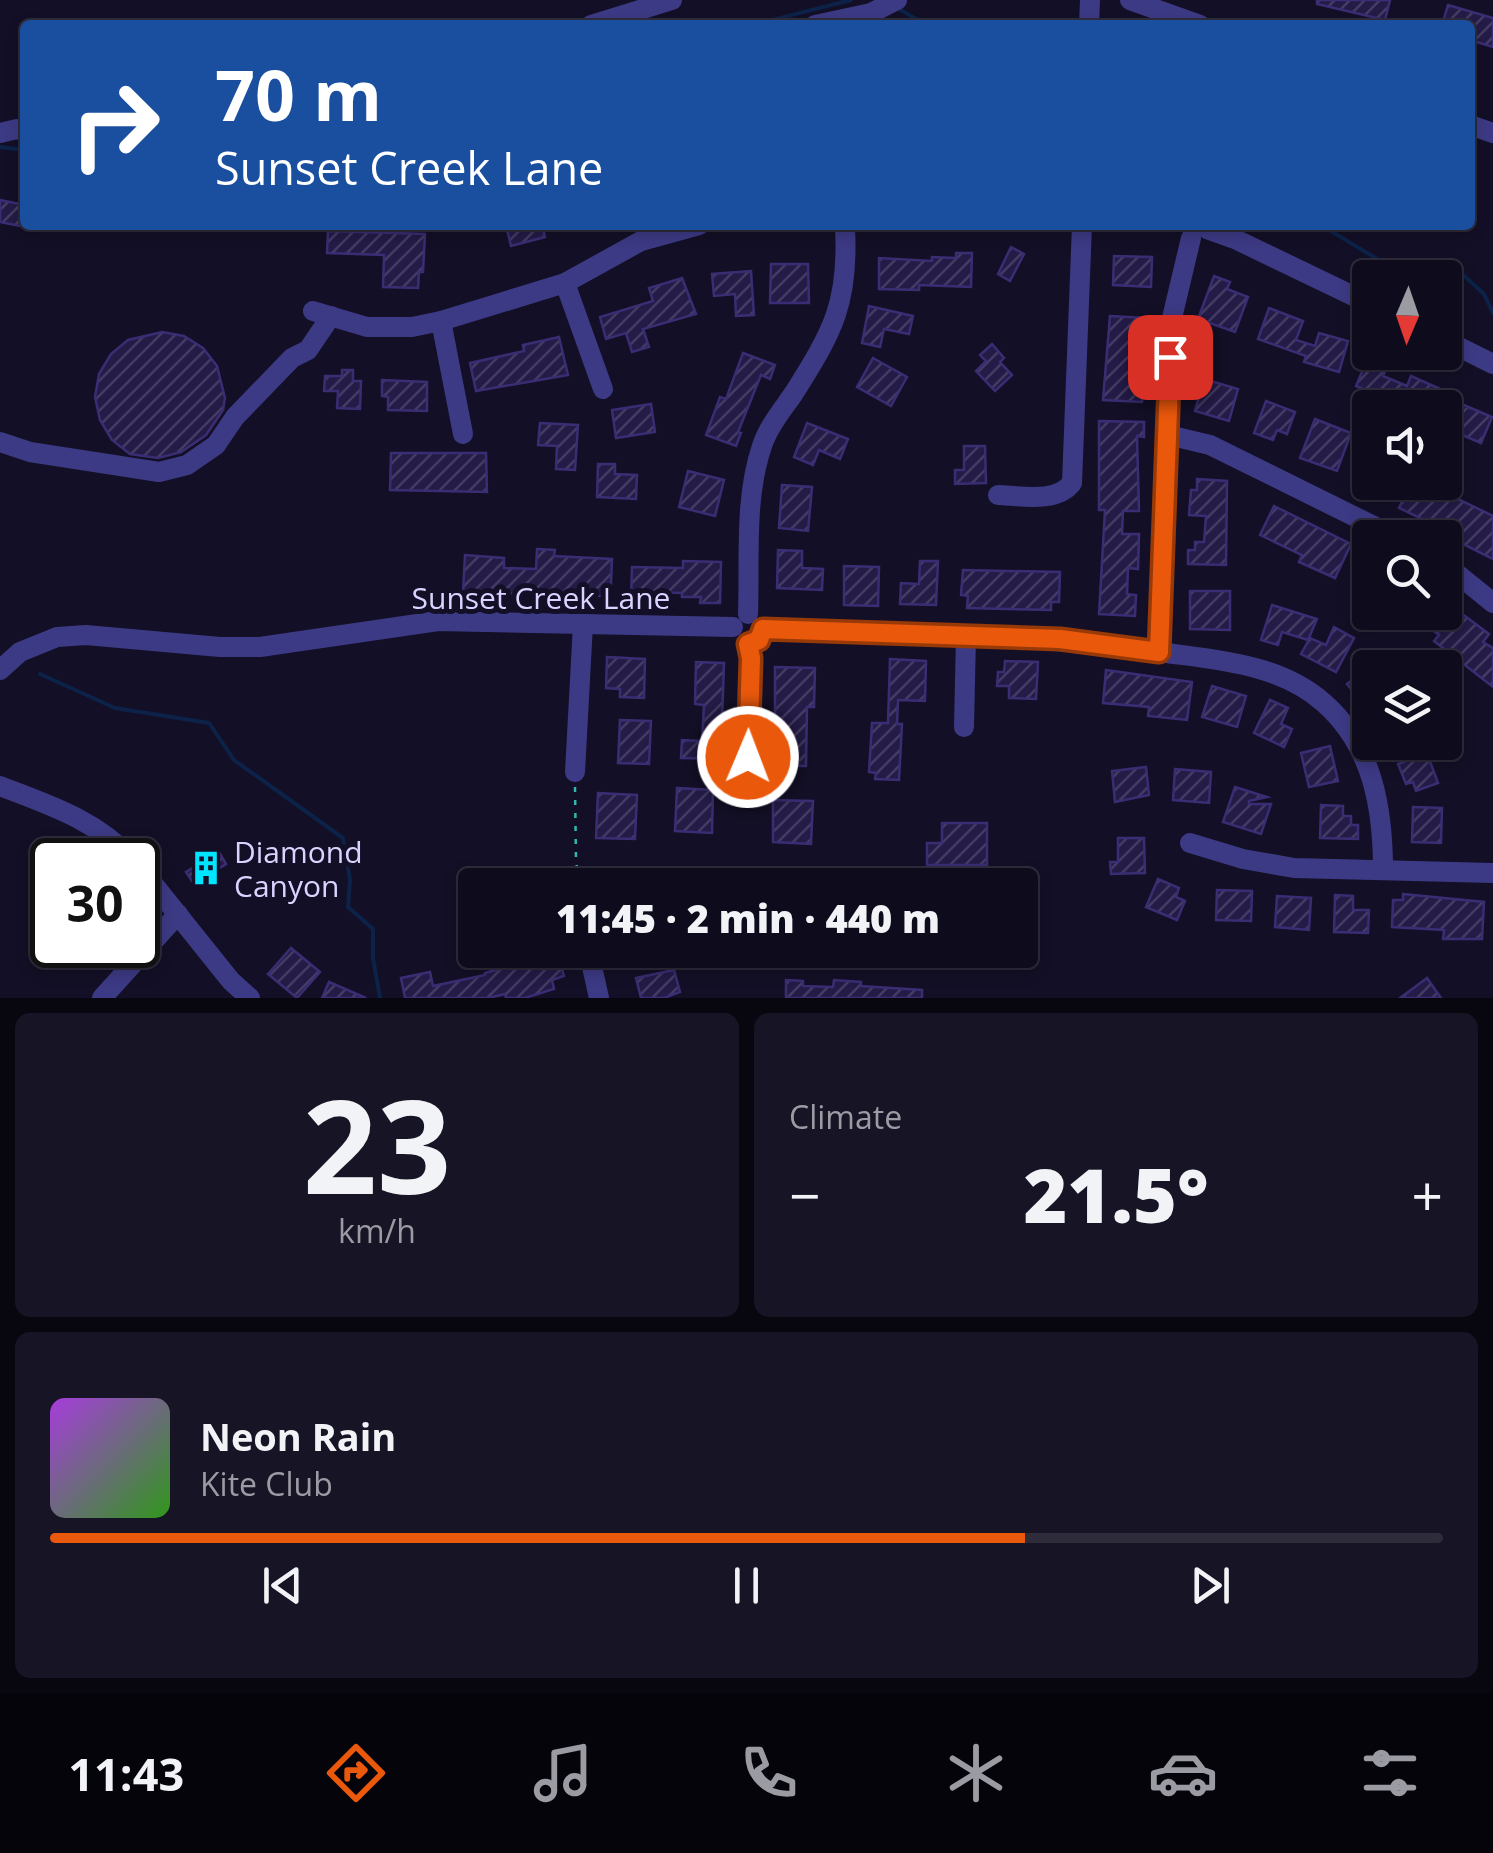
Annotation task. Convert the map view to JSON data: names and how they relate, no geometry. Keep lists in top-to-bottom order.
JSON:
{
  "streets": {
    "street": ["Sunset Creek Lane"]
  },
  "places": {
    "building": ["Diamond Canyon"]
  },
  "north": "bottom",
  "page": {
    "turn": ["70 m", "Sunset Creek Lane"],
    "limit": "30",
    "trip": "11:45 · 2 min · 440 m",
    "tile": [
      ["23", "km/h"],
      "Climate"
    ],
    "heat": ["−", "21.5°", "+"],
    "song": ["Neon Rain", "Kite Club"],
    "tabs": "11:43"
  }
}
